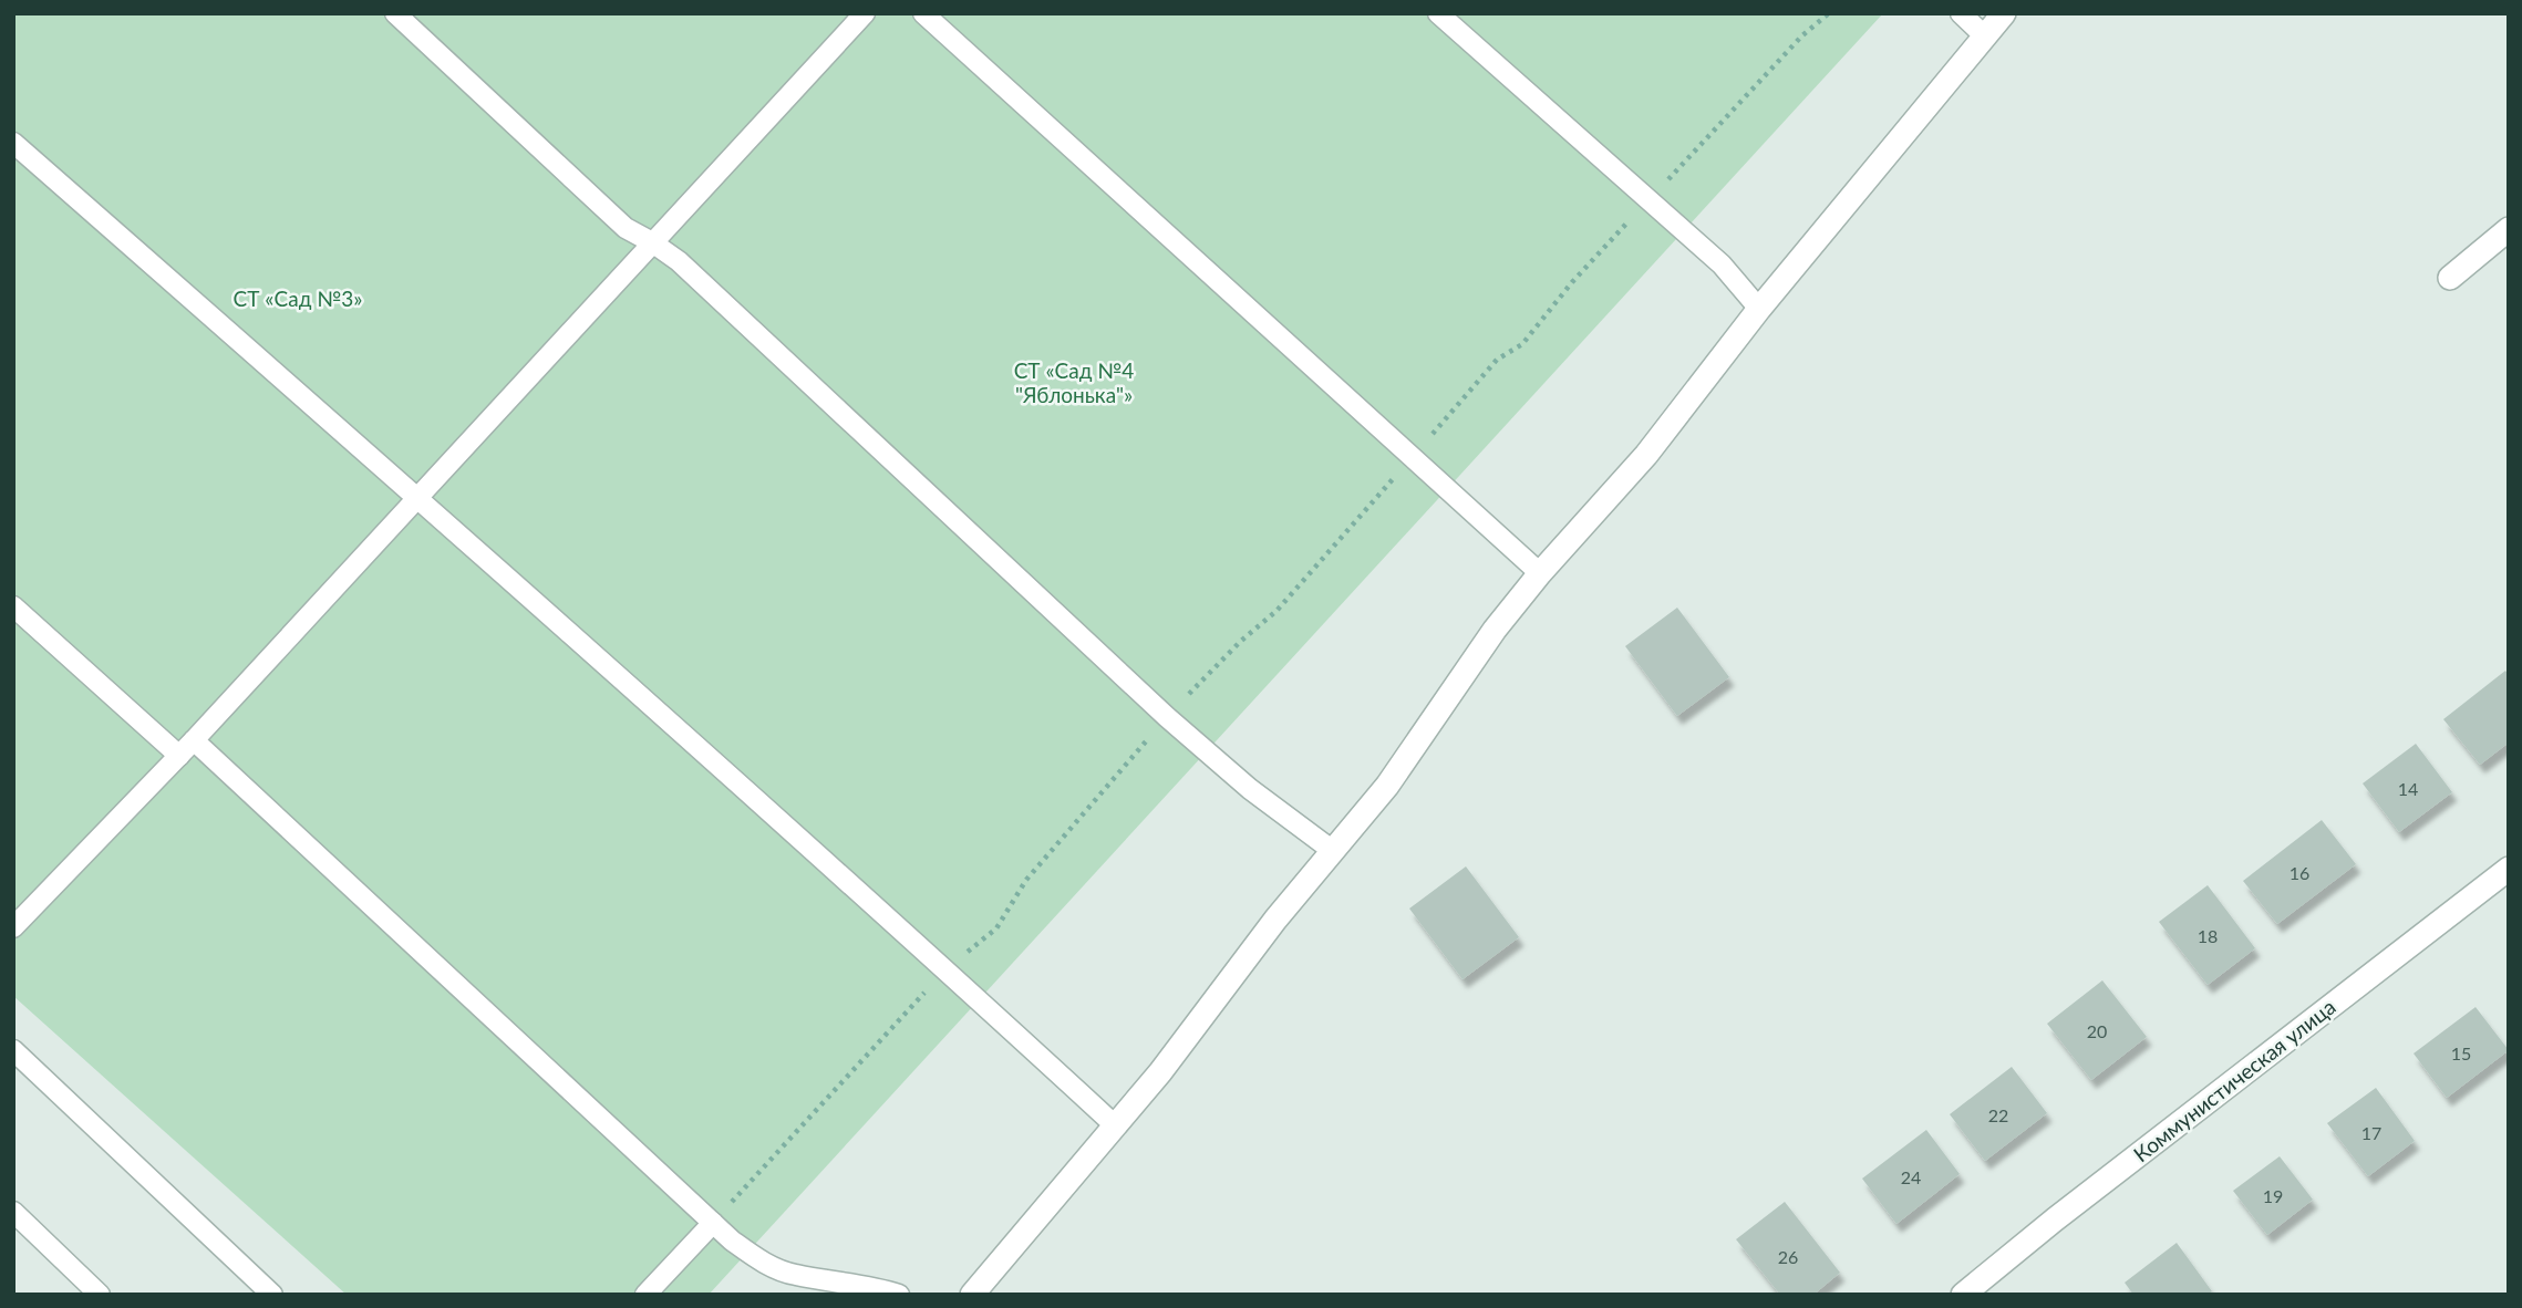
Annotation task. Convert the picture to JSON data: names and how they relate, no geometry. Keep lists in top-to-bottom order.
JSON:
{
  "streets": {
    "street": ["Коммунистическая улица"]
  },
  "parks": ["СТ «Сад №3»", "СТ «Сад №4 \"Яблонька\"»"],
  "house_numbers": [
    "14",
    "16",
    "18",
    "20",
    "15",
    "22",
    "17",
    "24",
    "19",
    "26"
  ]
}
